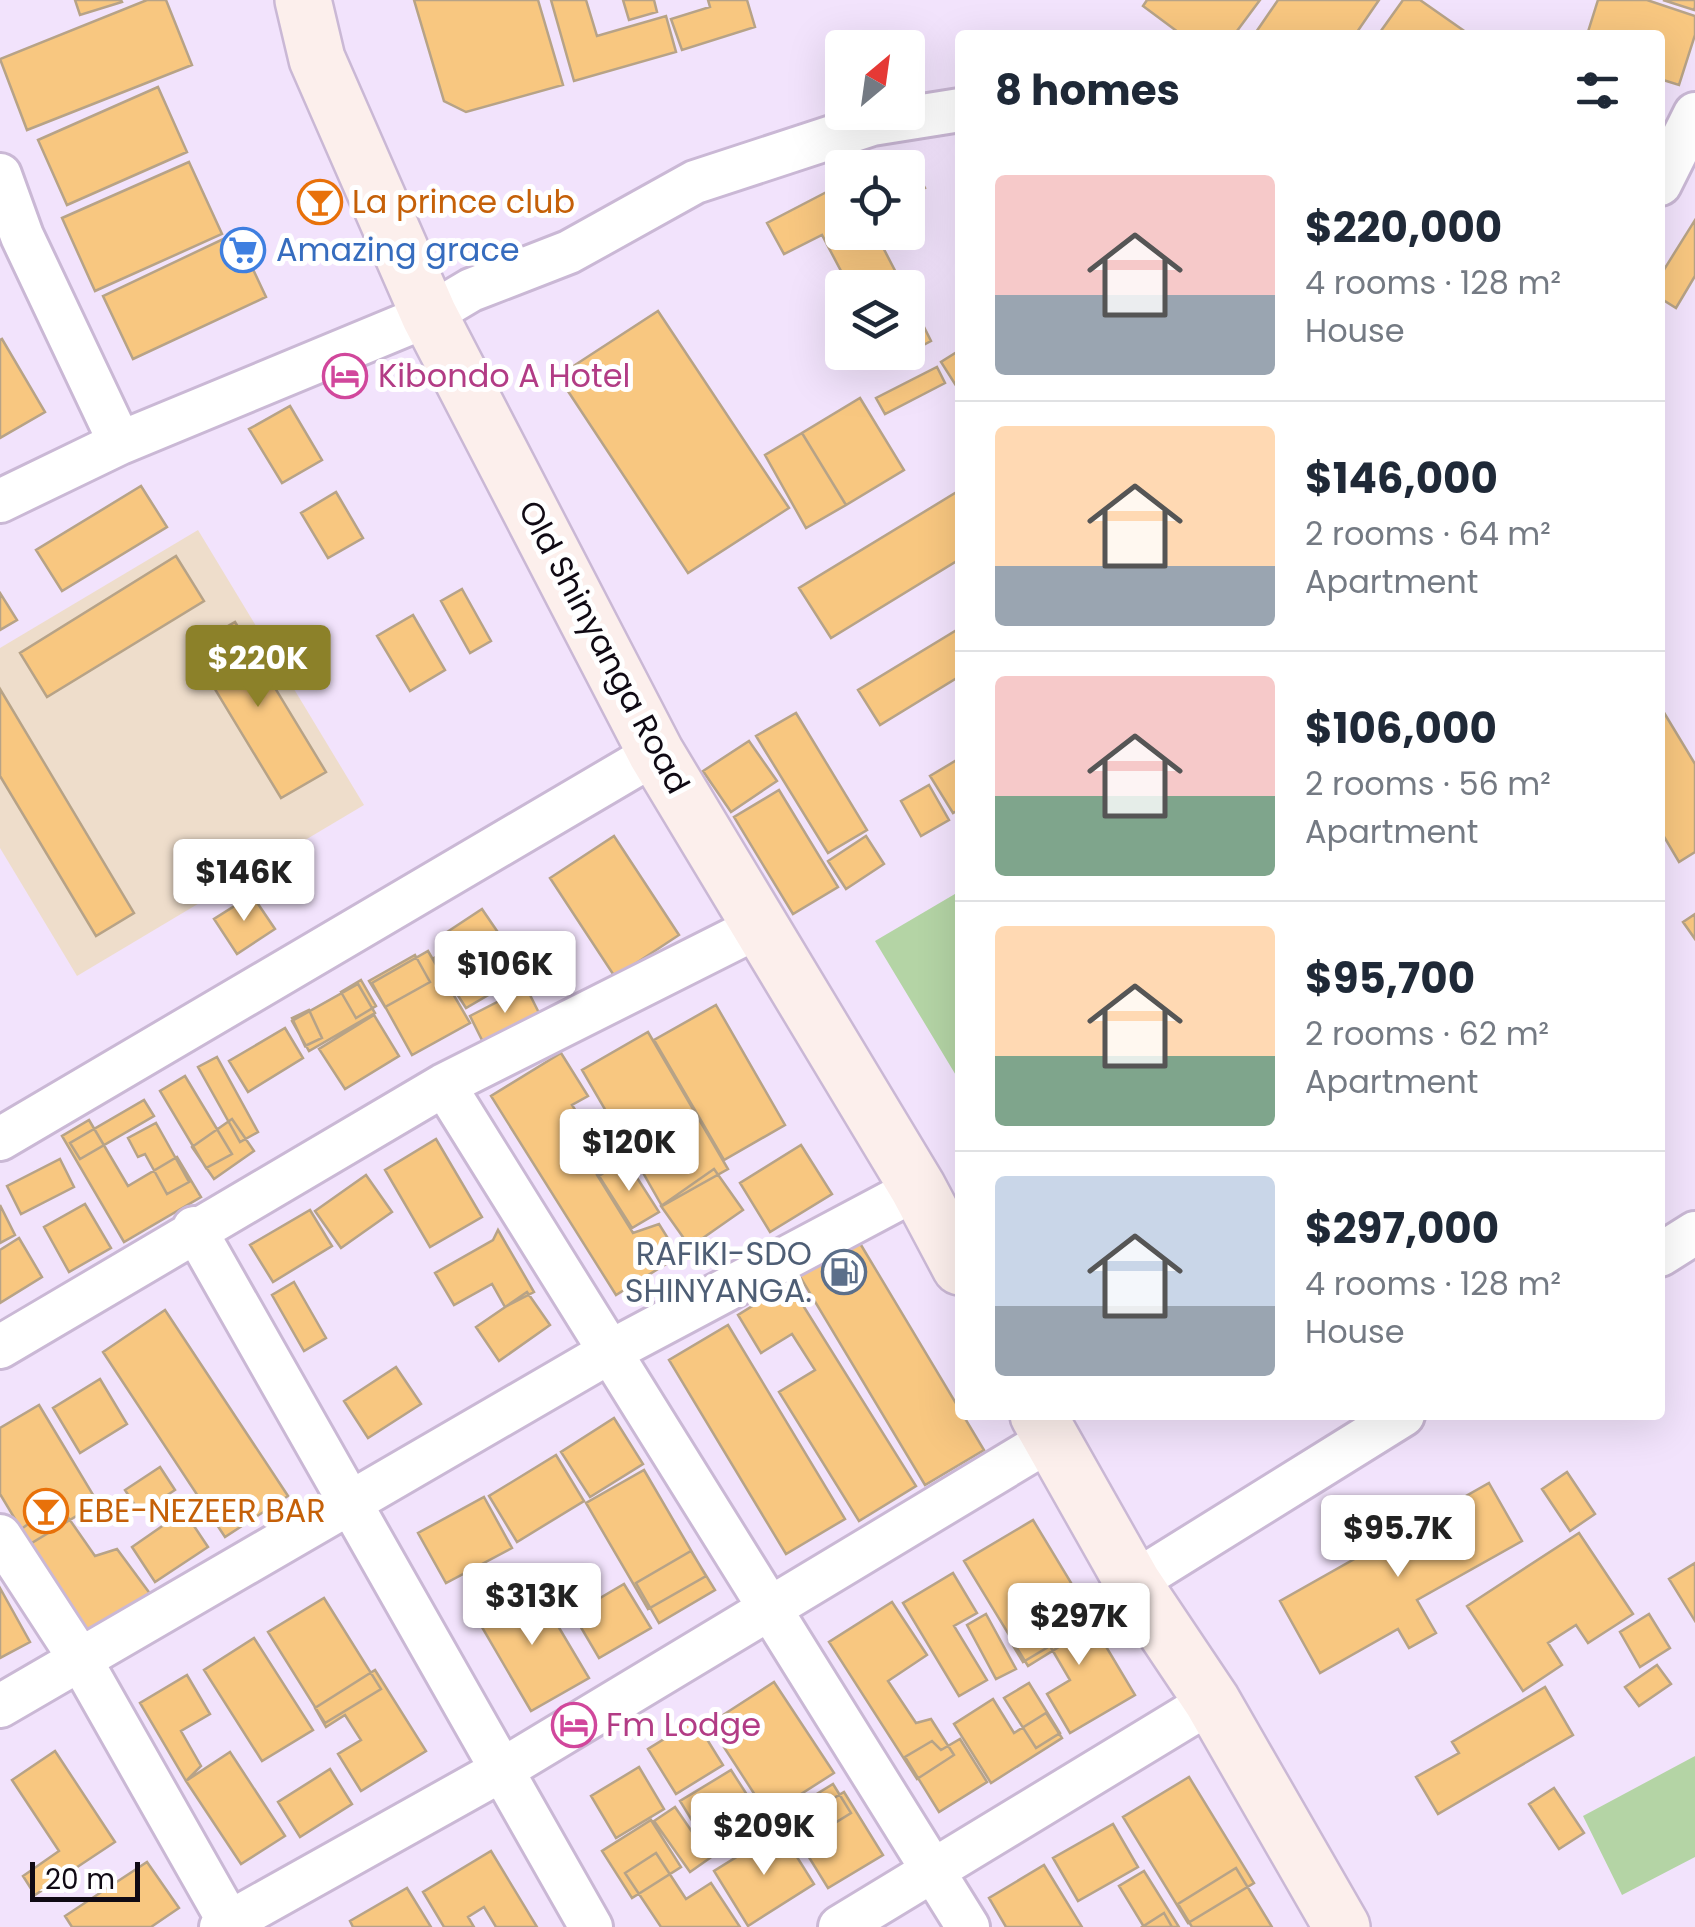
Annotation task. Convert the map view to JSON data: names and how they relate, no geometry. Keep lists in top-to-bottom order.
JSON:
{
  "streets": {
    "main road": ["Old Shinyanga Road"]
  },
  "places": {
    "bar": ["La prince club", "EBE-NEZEER BAR"],
    "supermarket": ["Amazing grace"],
    "hotel": ["Kibondo A Hotel", "Fm Lodge"],
    "fuel station": ["RAFIKI-SDO SHINYANGA."]
  },
  "scale_bar": "20 m",
  "north": "top right",
  "page": {
    "heading": "8 homes",
    "list": [
      {
        "name": "$220,000",
        "note": "4 rooms · 128 m² · House"
      },
      {
        "name": "$146,000",
        "note": "2 rooms · 64 m² · Apartment"
      },
      {
        "name": "$106,000",
        "note": "2 rooms · 56 m² · Apartment"
      },
      {
        "name": "$95,700",
        "note": "2 rooms · 62 m² · Apartment"
      },
      {
        "name": "$297,000",
        "note": "4 rooms · 128 m² · House"
      }
    ],
    "price": [
      "$220K",
      "$146K",
      "$106K",
      "$120K",
      "$95.7K",
      "$313K",
      "$297K",
      "$209K"
    ],
    "scale": "20 m"
  }
}
